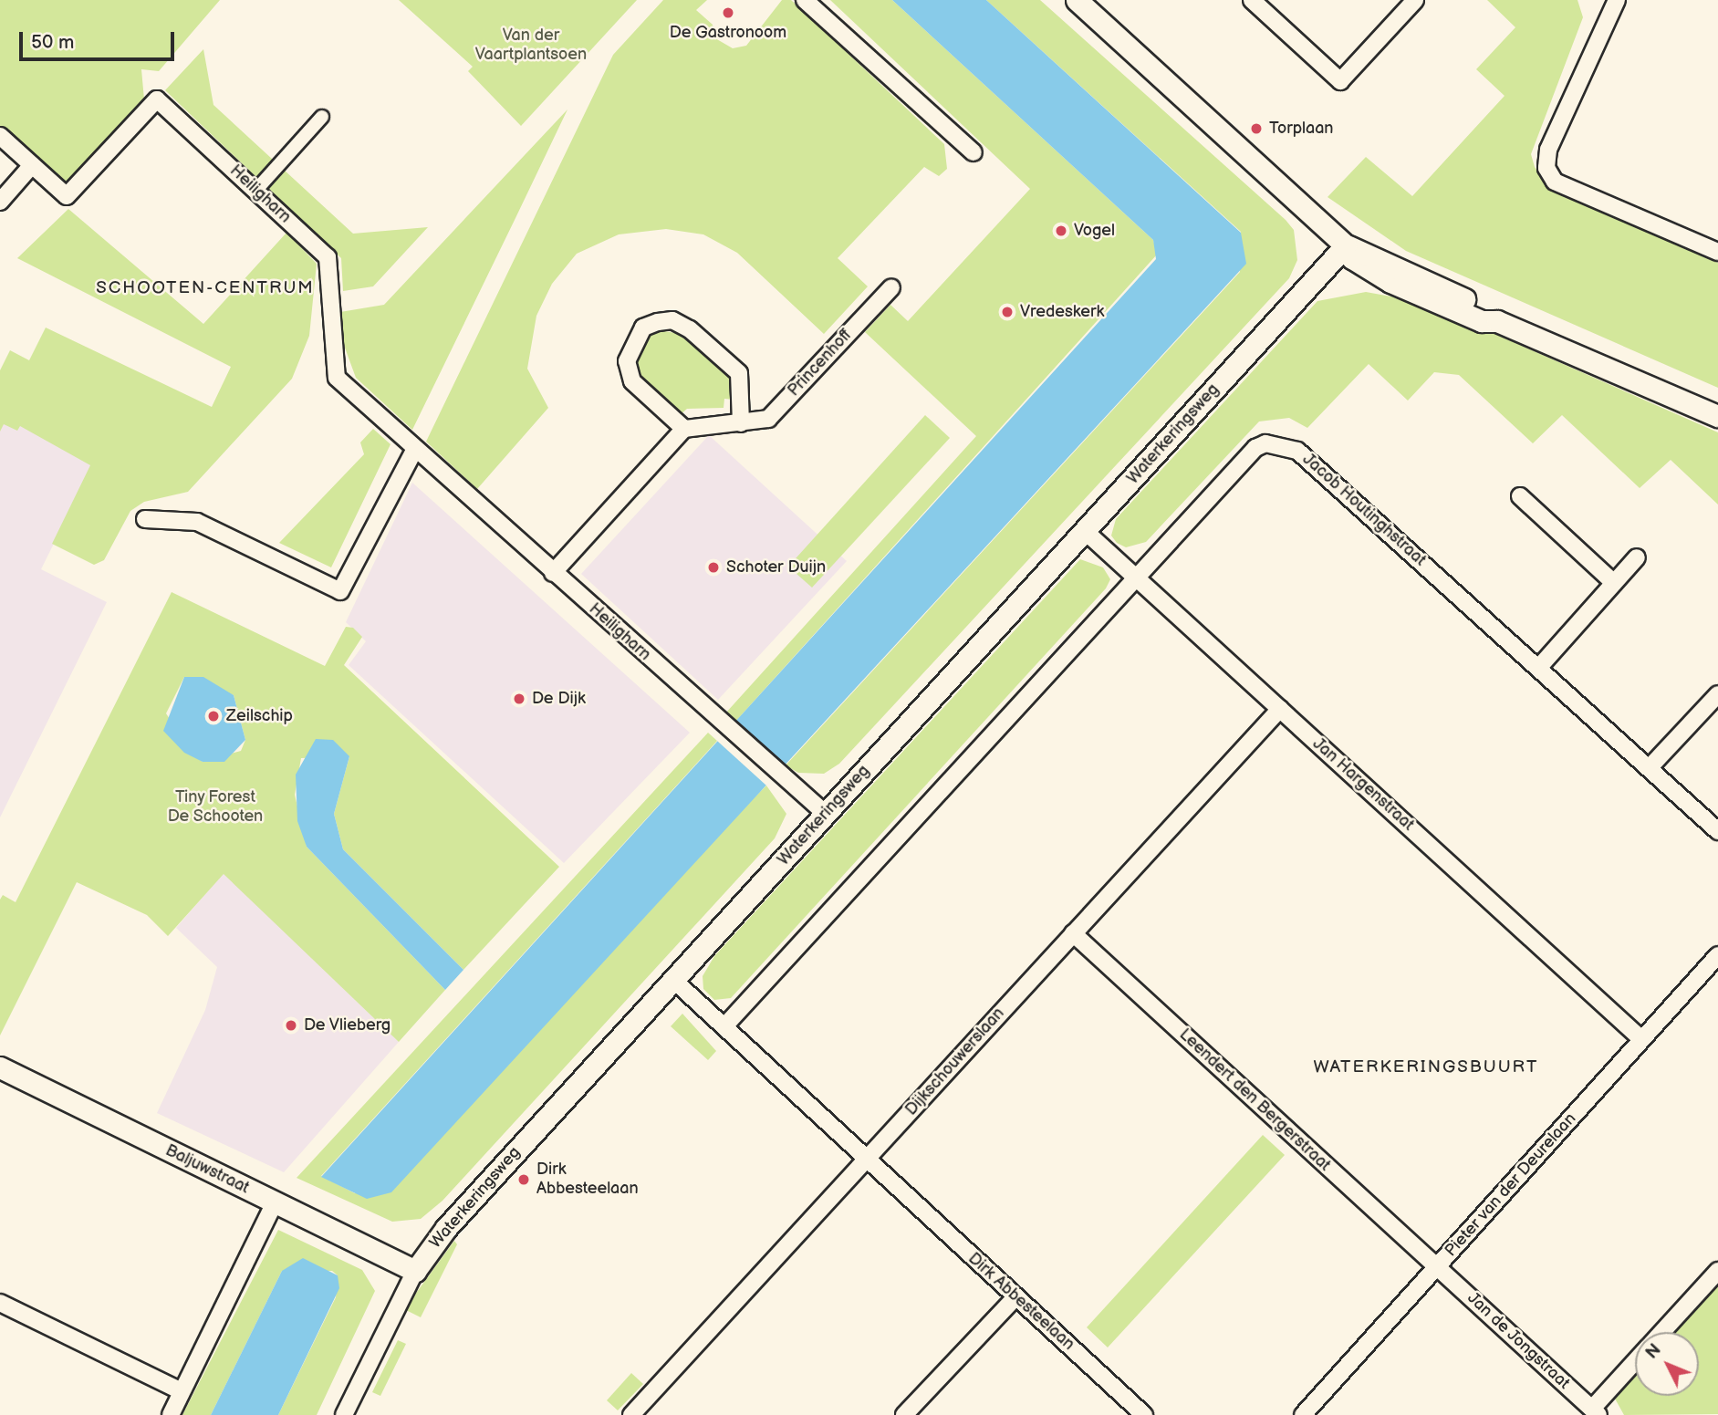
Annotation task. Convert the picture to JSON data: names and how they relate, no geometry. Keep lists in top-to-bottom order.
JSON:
{
  "streets": {
    "street": [
      "Heiligharn",
      "Princenhoff",
      "Waterkeringsweg",
      "Jacob Houtinghstraat",
      "Jan Hargenstraat",
      "Dijkschouwerslaan",
      "Leendert den Bergerstraat",
      "Baljuwstraat",
      "Pieter van der Deurelaan",
      "Dirk Abbesteelaan",
      "Jan de Jongstraat"
    ]
  },
  "crossings": [
    ["Heiligharn", "Waterkeringsweg"],
    ["Waterkeringsweg", "Jan Hargenstraat"],
    ["Waterkeringsweg", "Baljuwstraat"],
    ["Waterkeringsweg", "Dirk Abbesteelaan"],
    ["Jacob Houtinghstraat", "Jan Hargenstraat"],
    ["Jan Hargenstraat", "Dijkschouwerslaan"],
    ["Jan Hargenstraat", "Pieter van der Deurelaan"],
    ["Dijkschouwerslaan", "Leendert den Bergerstraat"],
    ["Dijkschouwerslaan", "Dirk Abbesteelaan"],
    ["Leendert den Bergerstraat", "Pieter van der Deurelaan"],
    ["Leendert den Bergerstraat", "Jan de Jongstraat"],
    ["Pieter van der Deurelaan", "Jan de Jongstraat"]
  ],
  "districts": ["SCHOOTEN-CENTRUM", "WATERKERINGSBUURT"],
  "parks": ["Van der Vaartplantsoen", "Tiny Forest De Schooten"],
  "places": [
    "De Gastronoom",
    "Torplaan",
    "Vogel",
    "Vredeskerk",
    "Schoter Duijn",
    "De Dijk",
    "Zeilschip",
    "De Vlieberg",
    "Dirk Abbesteelaan"
  ],
  "scale_bar": "50 m",
  "north": "top left"
}
